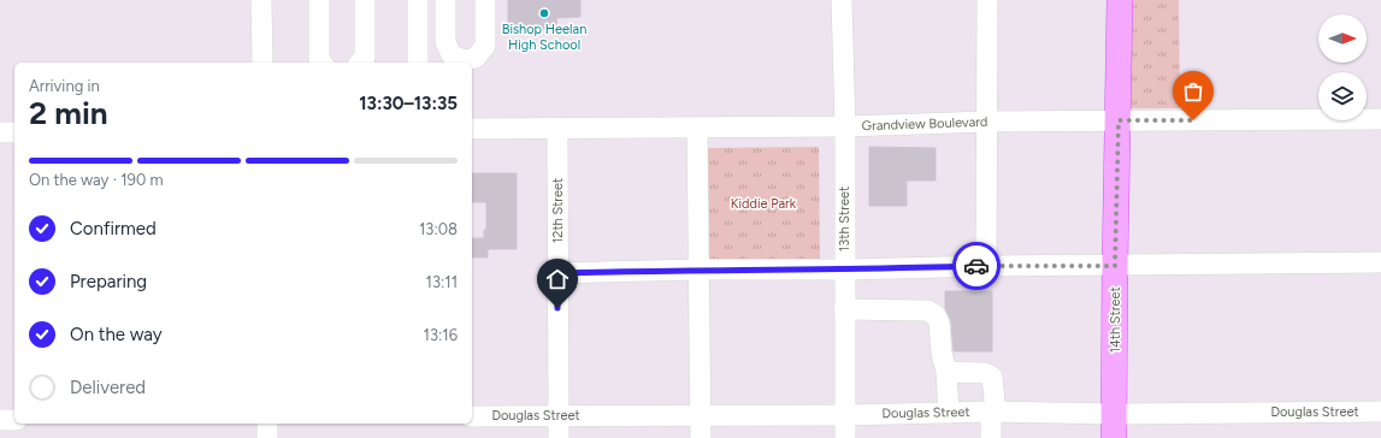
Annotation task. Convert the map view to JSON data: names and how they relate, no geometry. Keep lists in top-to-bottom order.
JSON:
{
  "streets": {
    "main road": ["14th Street"],
    "street": [
      "Grandview Boulevard",
      "12th Street",
      "13th Street",
      "Douglas Street"
    ]
  },
  "crossings": [
    ["Grandview Boulevard", "12th Street"],
    ["Grandview Boulevard", "13th Street"],
    ["Grandview Boulevard", "14th Street"],
    ["12th Street", "Douglas Street"],
    ["13th Street", "Douglas Street"],
    ["14th Street", "Douglas Street"]
  ],
  "parks": ["Kiddie Park"],
  "places": ["Bishop Heelan High School"],
  "north": "right",
  "page": {
    "heading": ["2 min", "Arriving in", "13:30–13:35"],
    "bar": "On the way · 190 m",
    "list": [
      ["Confirmed", "13:08"],
      ["Preparing", "13:11"],
      ["On the way", "13:16"],
      "Delivered"
    ]
  }
}
